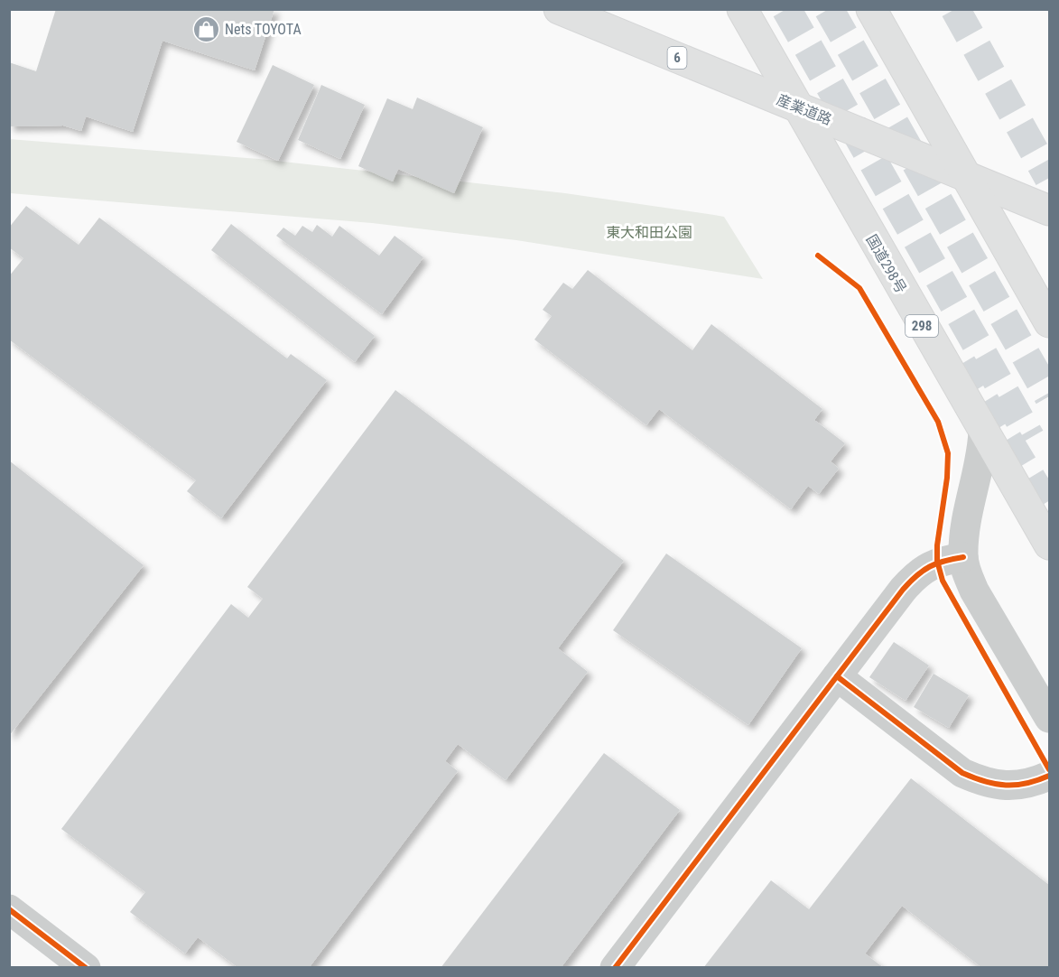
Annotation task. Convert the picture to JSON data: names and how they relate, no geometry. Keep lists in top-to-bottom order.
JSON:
{
  "streets": {
    "main road": [
      "6",
      "産業道路",
      "国道298号",
      "298"
    ]
  },
  "crossings": [
    ["産業道路", "国道298号"]
  ],
  "parks": ["東大和田公園"],
  "places": {
    "shop": ["Nets TOYOTA"]
  }
}
